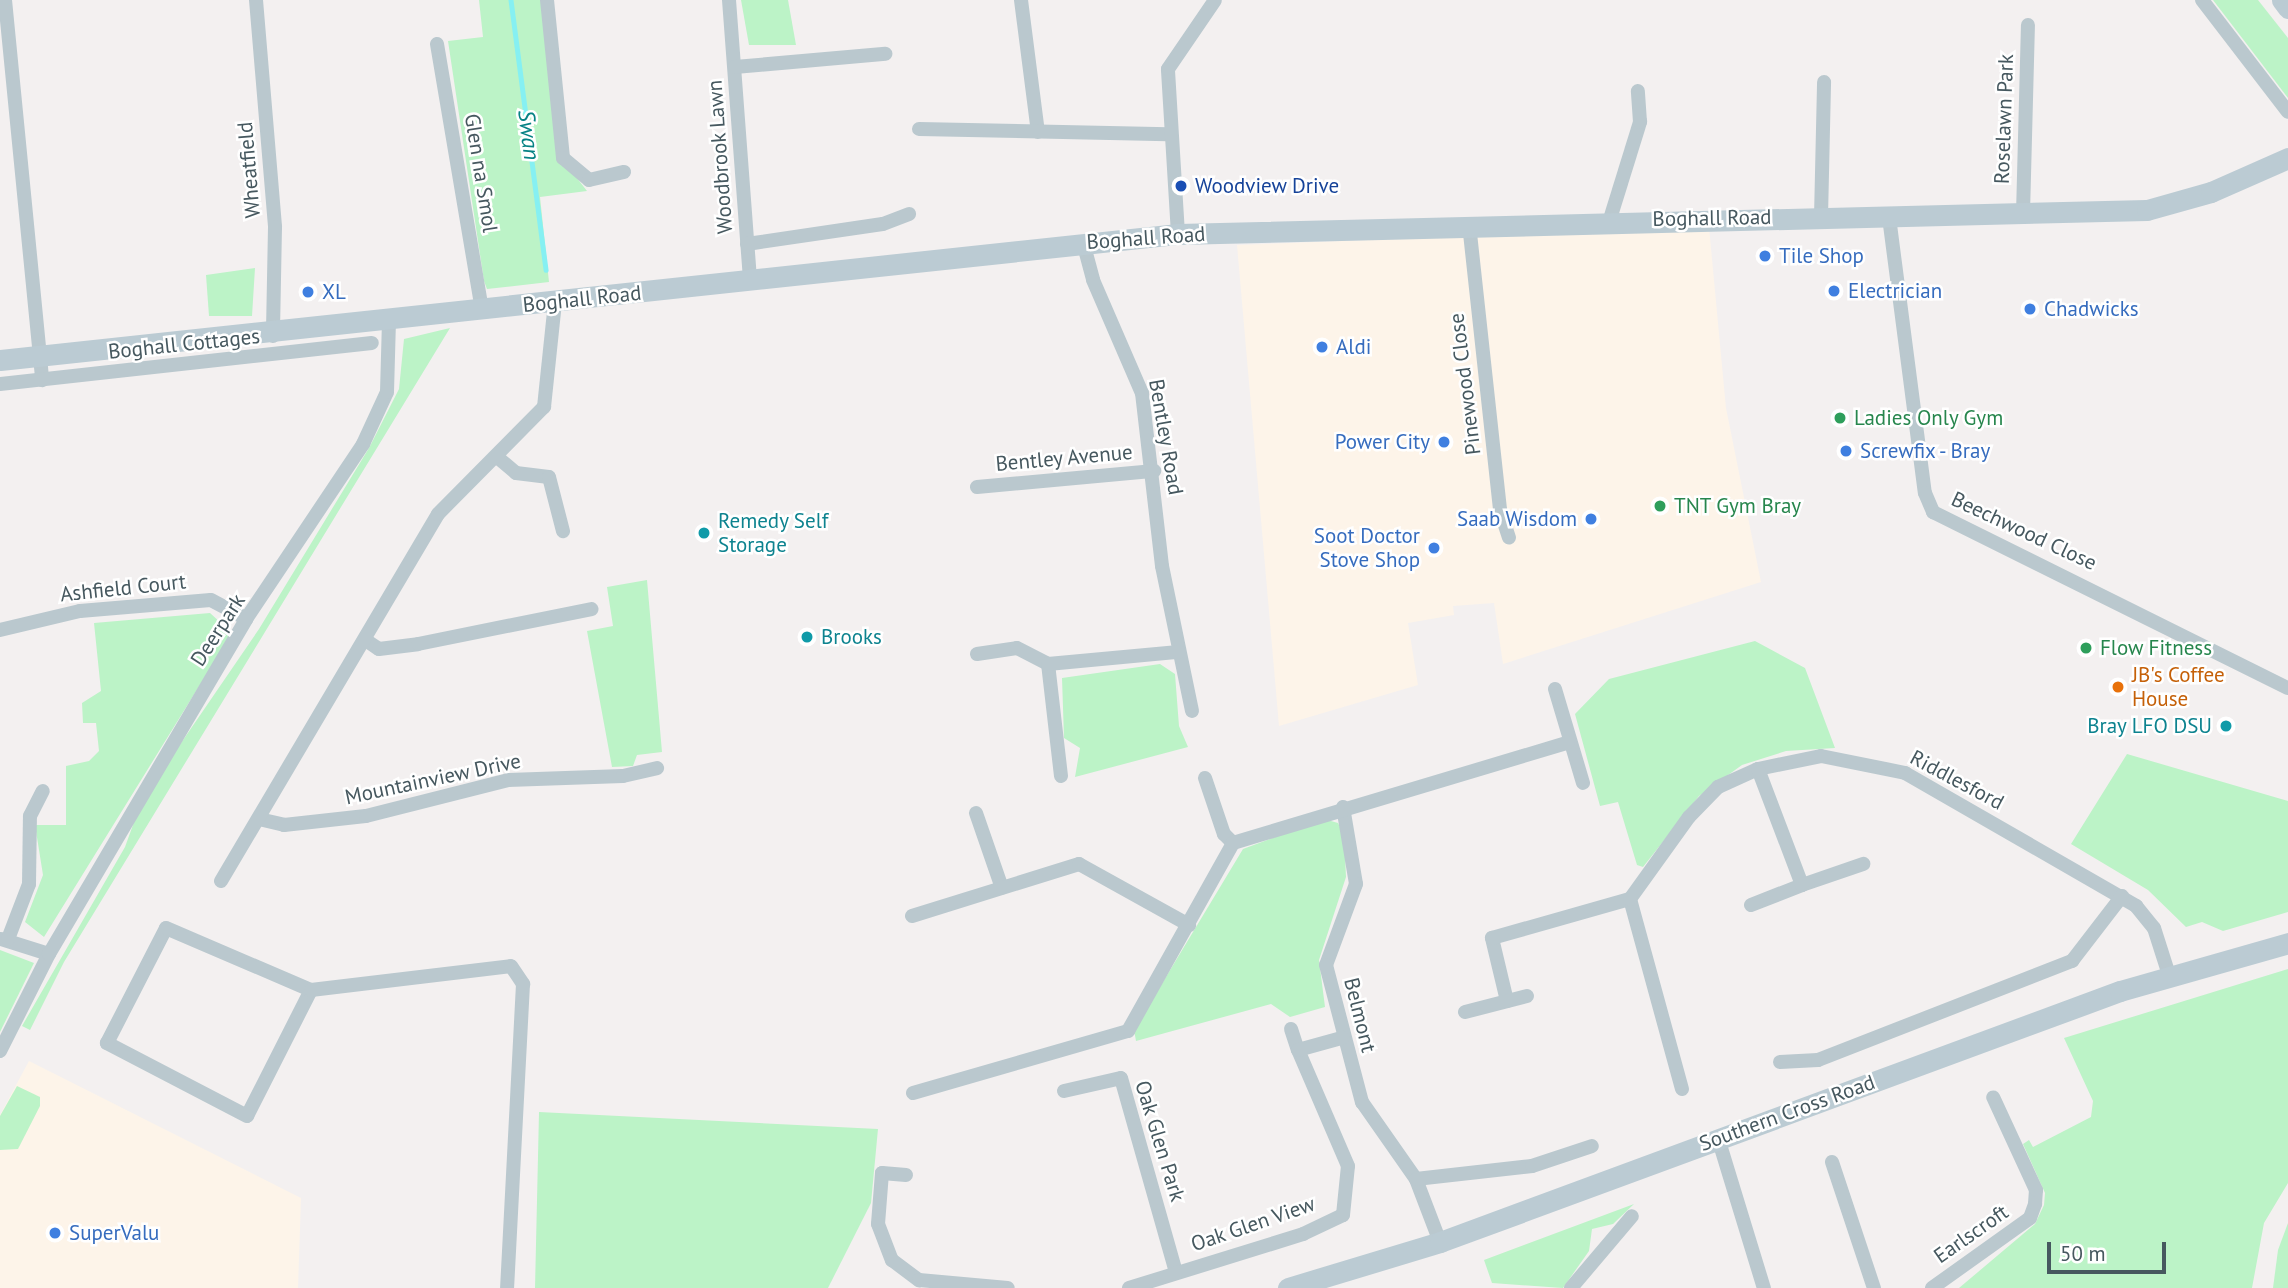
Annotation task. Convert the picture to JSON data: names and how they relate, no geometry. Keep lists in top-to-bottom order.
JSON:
{
  "streets": {
    "street": [
      "Roselawn Park",
      "Woodbrook Lawn",
      "Wheatfield",
      "Glen na Smol",
      "Boghall Road",
      "Boghall Cottages",
      "Pinewood Close",
      "Bentley Road",
      "Bentley Avenue",
      "Beechwood Close",
      "Ashfield Court",
      "Deerpark",
      "Mountainview Drive",
      "Riddlesford",
      "Belmont",
      "Southern Cross Road",
      "Oak Glen Park",
      "Oak Glen View",
      "Earlscroft"
    ]
  },
  "crossings": [
    ["Roselawn Park", "Boghall Road"],
    ["Woodbrook Lawn", "Boghall Road"],
    ["Wheatfield", "Boghall Road"],
    ["Glen na Smol", "Boghall Road"],
    ["Boghall Road", "Boghall Cottages"],
    ["Boghall Road", "Pinewood Close"],
    ["Boghall Road", "Bentley Road"],
    ["Boghall Road", "Beechwood Close"],
    ["Boghall Road", "Deerpark"],
    ["Bentley Road", "Bentley Avenue"],
    ["Ashfield Court", "Deerpark"],
    ["Riddlesford", "Southern Cross Road"],
    ["Belmont", "Southern Cross Road"],
    ["Oak Glen Park", "Oak Glen View"]
  ],
  "water": ["Swan"],
  "places": [
    "Woodview Drive",
    "Tile Shop",
    "Electrician",
    "XL",
    "Chadwicks",
    "Aldi",
    "Ladies Only Gym",
    "Power City",
    "Screwfix - Bray",
    "TNT Gym Bray",
    "Saab Wisdom",
    "Remedy Self Storage",
    "Soot Doctor Stove Shop",
    "Brooks",
    "Flow Fitness",
    "JB's Coffee House",
    "Bray LFO DSU",
    "SuperValu"
  ],
  "scale_bar": "50 m"
}
